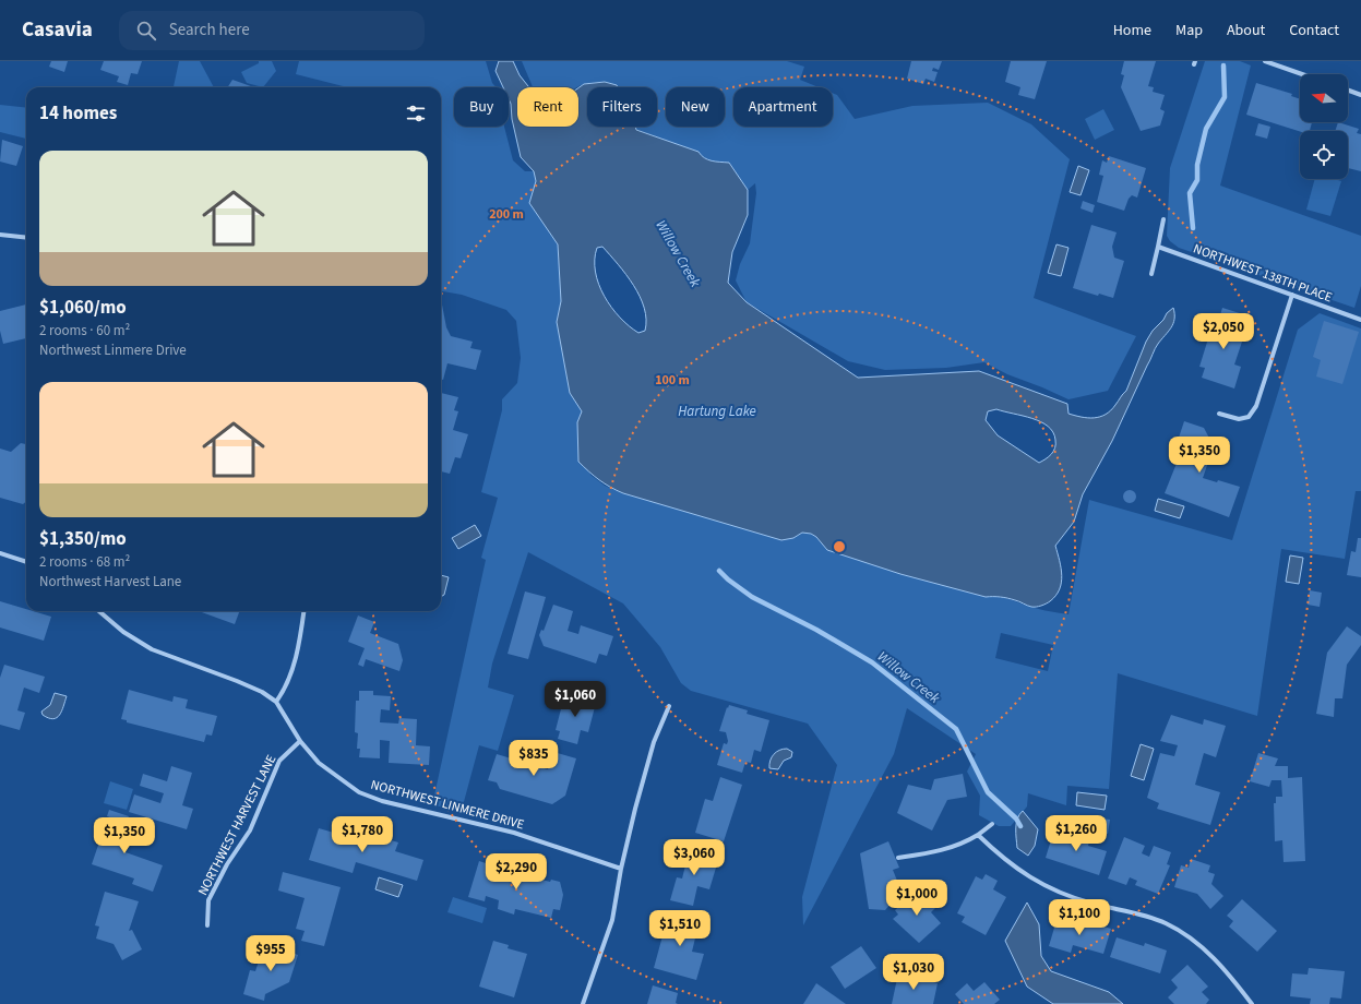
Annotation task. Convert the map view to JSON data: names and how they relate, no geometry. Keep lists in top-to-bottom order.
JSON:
{
  "streets": {
    "street": ["NORTHWEST 138TH PLACE", "NORTHWEST LINMERE DRIVE", "NORTHWEST HARVEST LANE"]
  },
  "crossings": [
    ["NORTHWEST LINMERE DRIVE", "NORTHWEST HARVEST LANE"]
  ],
  "water": ["Willow Creek", "Hartung Lake"],
  "north": "left",
  "page": {
    "header": "Casavia",
    "search": "Search here",
    "nav": [
      "Home",
      "Map",
      "About",
      "Contact"
    ],
    "chip": [
      "Buy",
      "Rent",
      "Filters",
      "New",
      "Apartment"
    ],
    "heading": "14 homes",
    "list": [
      {
        "name": "$1,060/mo",
        "note": "2 rooms · 60 m² · Northwest Linmere Drive"
      },
      {
        "name": "$1,350/mo",
        "note": "2 rooms · 68 m² · Northwest Harvest Lane"
      }
    ],
    "price": [
      "$2,050",
      "$1,350",
      "$1,060",
      "$835",
      "$1,260",
      "$1,780",
      "$1,350",
      "$3,060",
      "$2,290",
      "$1,000",
      "$1,100",
      "$1,510",
      "$955",
      "$1,030"
    ]
  },
  "rings": ["200 m", "100 m"]
}
